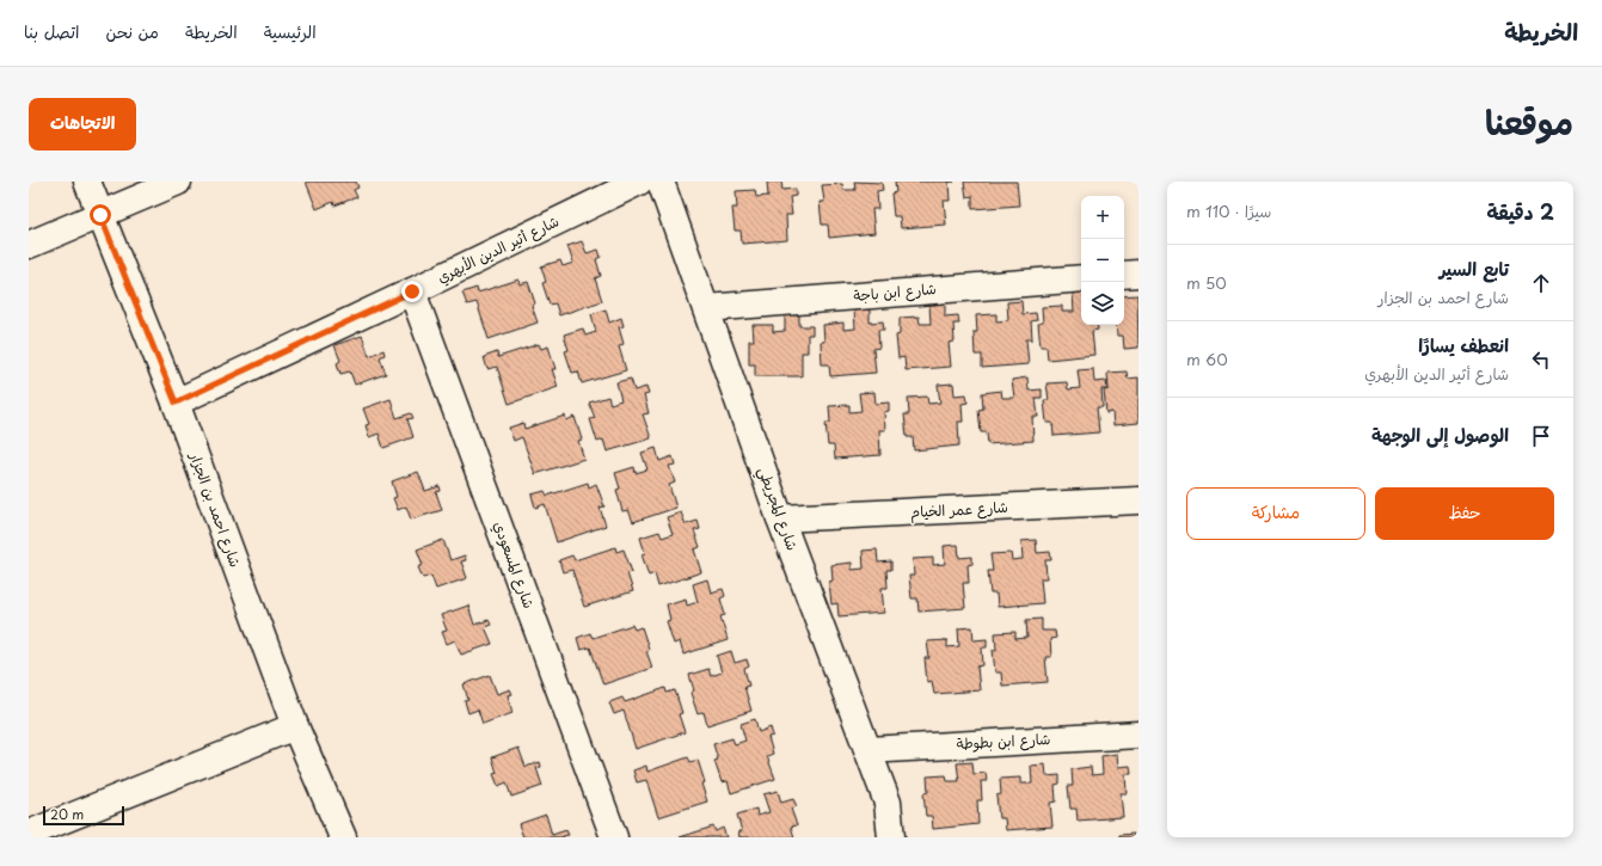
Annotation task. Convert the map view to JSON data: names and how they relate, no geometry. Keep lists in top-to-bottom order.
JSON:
{
  "streets": {
    "street": [
      "شارع أثير الدين الأبهري",
      "شارع ابن باجة",
      "شارع المجريطي",
      "شارع احمد بن الجزار",
      "شارع عمر الخيام",
      "شارع المسعودي",
      "شارع ابن بطوطة"
    ]
  },
  "crossings": [
    ["شارع أثير الدين الأبهري", "شارع احمد بن الجزار"],
    ["شارع أثير الدين الأبهري", "شارع المسعودي"],
    ["شارع ابن باجة", "شارع المجريطي"],
    ["شارع المجريطي", "شارع عمر الخيام"],
    ["شارع المجريطي", "شارع ابن بطوطة"]
  ],
  "scale_bar": "20 m",
  "page": {
    "header": "الخريطة",
    "nav": [
      "الرئيسية",
      "الخريطة",
      "من نحن",
      "اتصل بنا"
    ],
    "title": "موقعنا",
    "buttons": [
      "الاتجاهات",
      ["حفظ", "مشاركة"]
    ],
    "heading": ["2 دقيقة", "سيرًا · 110 m"],
    "map_buttons": ["+", "−"],
    "list": [
      ["تابع السير", "شارع احمد بن الجزار", "50 m"],
      ["انعطف يسارًا", "شارع أثير الدين الأبهري", "60 m"],
      "الوصول إلى الوجهة"
    ],
    "scale": "20 m"
  }
}
